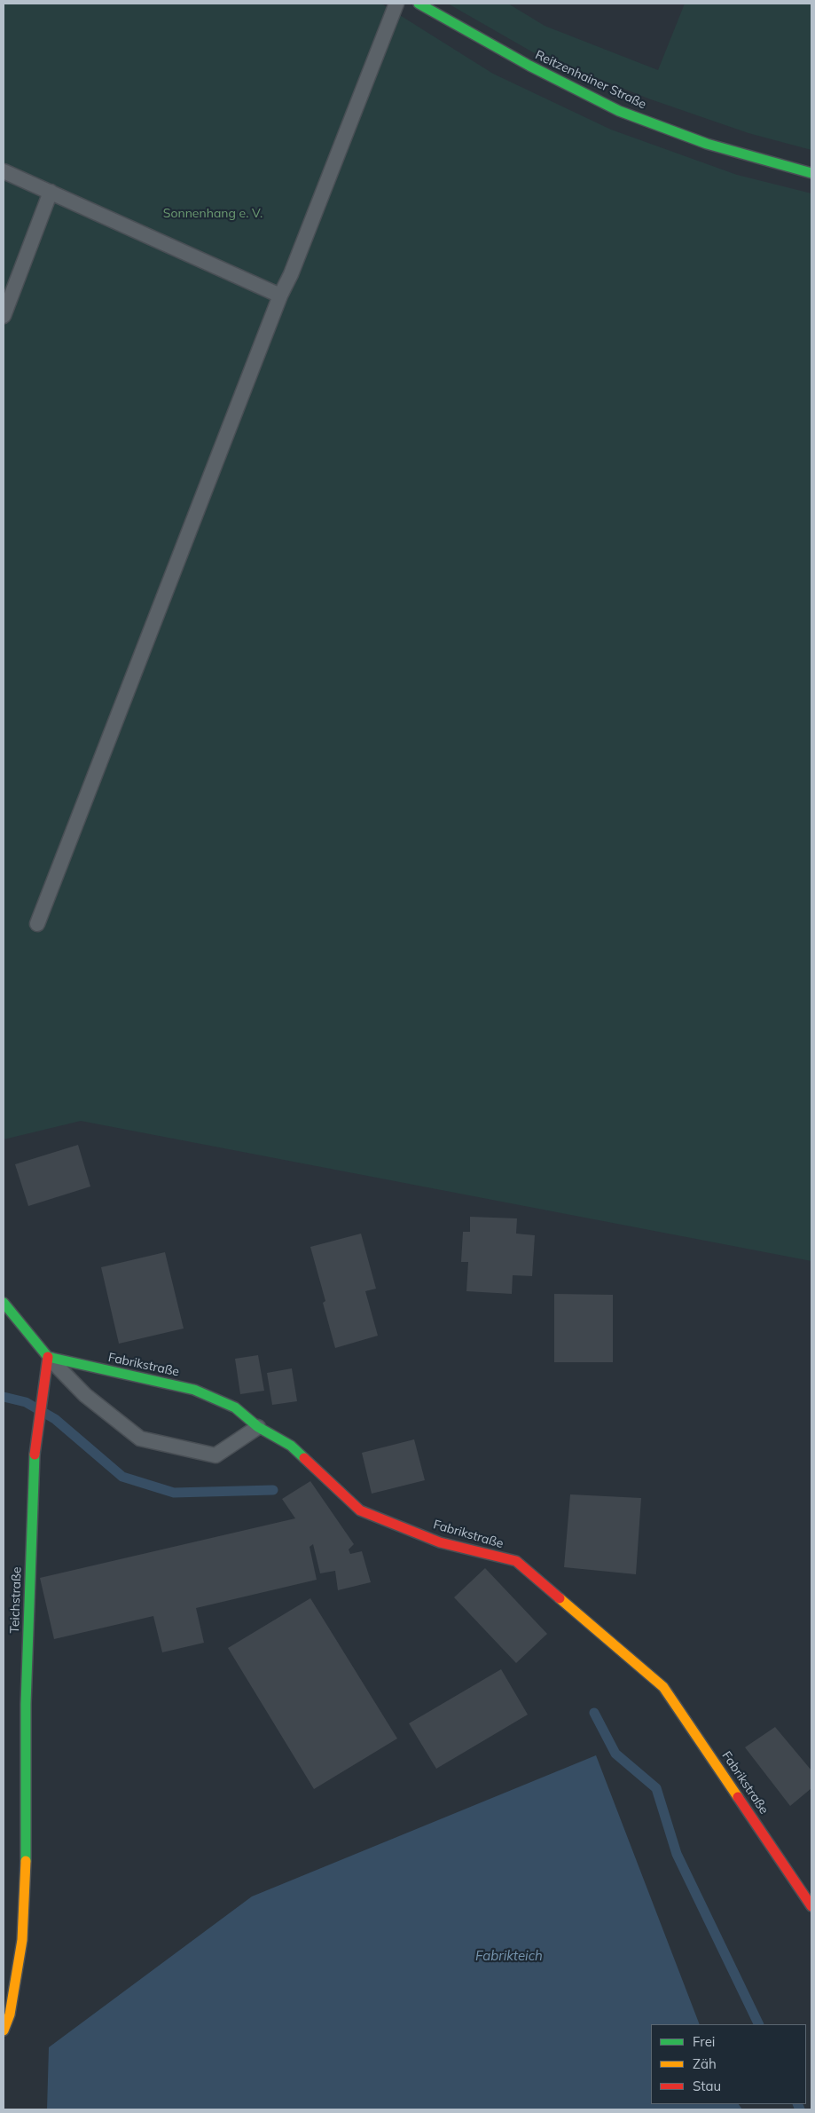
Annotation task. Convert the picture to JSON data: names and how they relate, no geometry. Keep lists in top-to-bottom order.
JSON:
{
  "streets": {
    "street": ["Reitzenhainer Straße", "Fabrikstraße", "Teichstraße"]
  },
  "crossings": [
    ["Fabrikstraße", "Teichstraße"]
  ],
  "water": ["Fabrikteich"],
  "parks": ["Sonnenhang e. V."],
  "legend": ["Frei", "Zäh", "Stau"]
}
